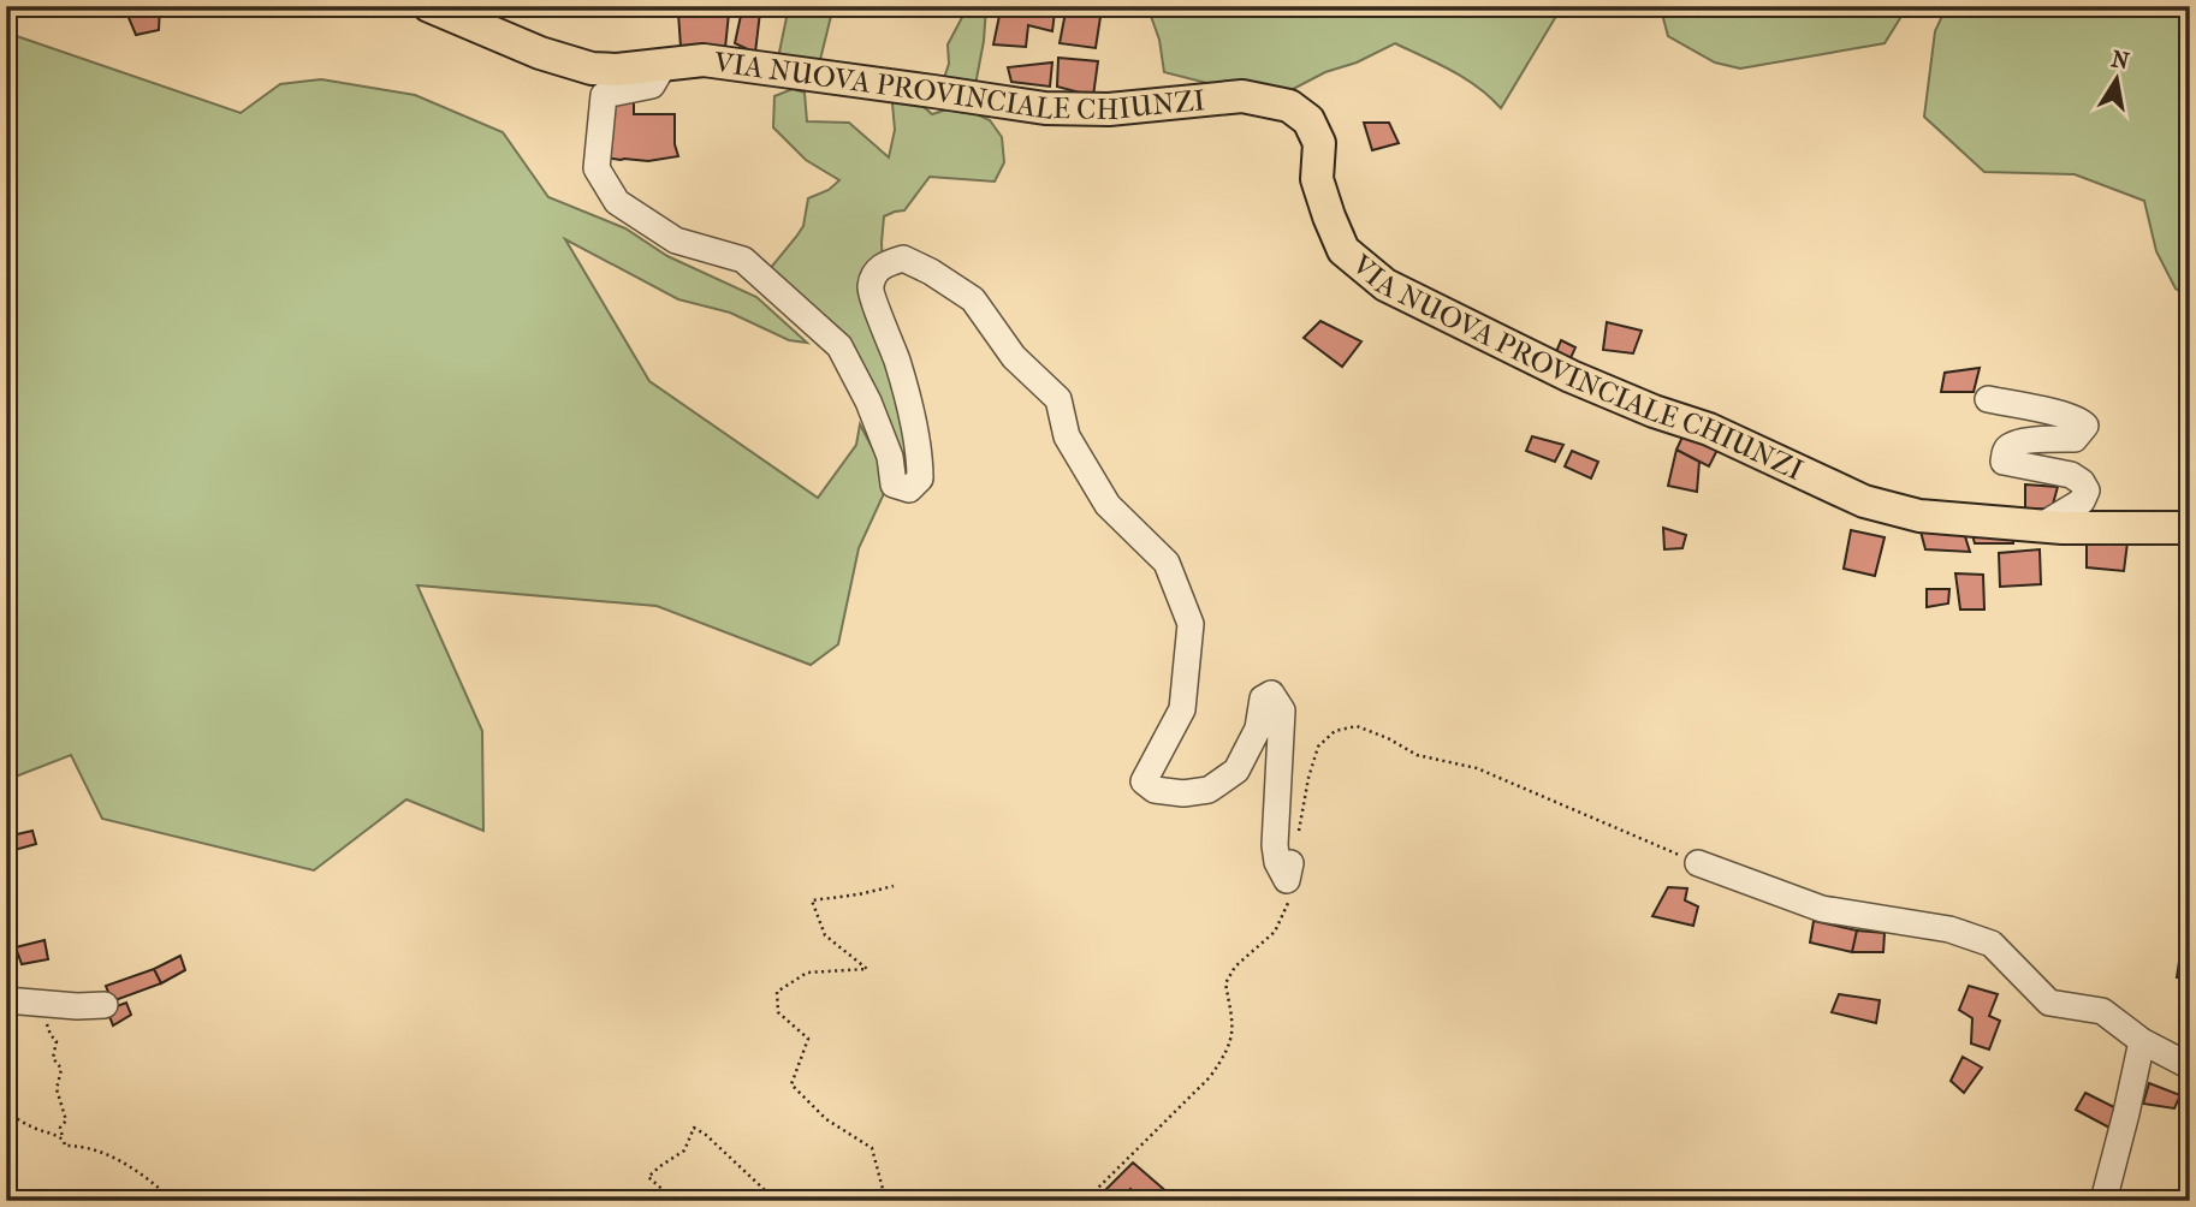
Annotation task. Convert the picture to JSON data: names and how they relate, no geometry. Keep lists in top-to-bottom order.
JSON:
{
  "streets": {
    "main road": ["VIA NUOVA PROVINCIALE CHIUNZI"]
  },
  "north": "top"
}
